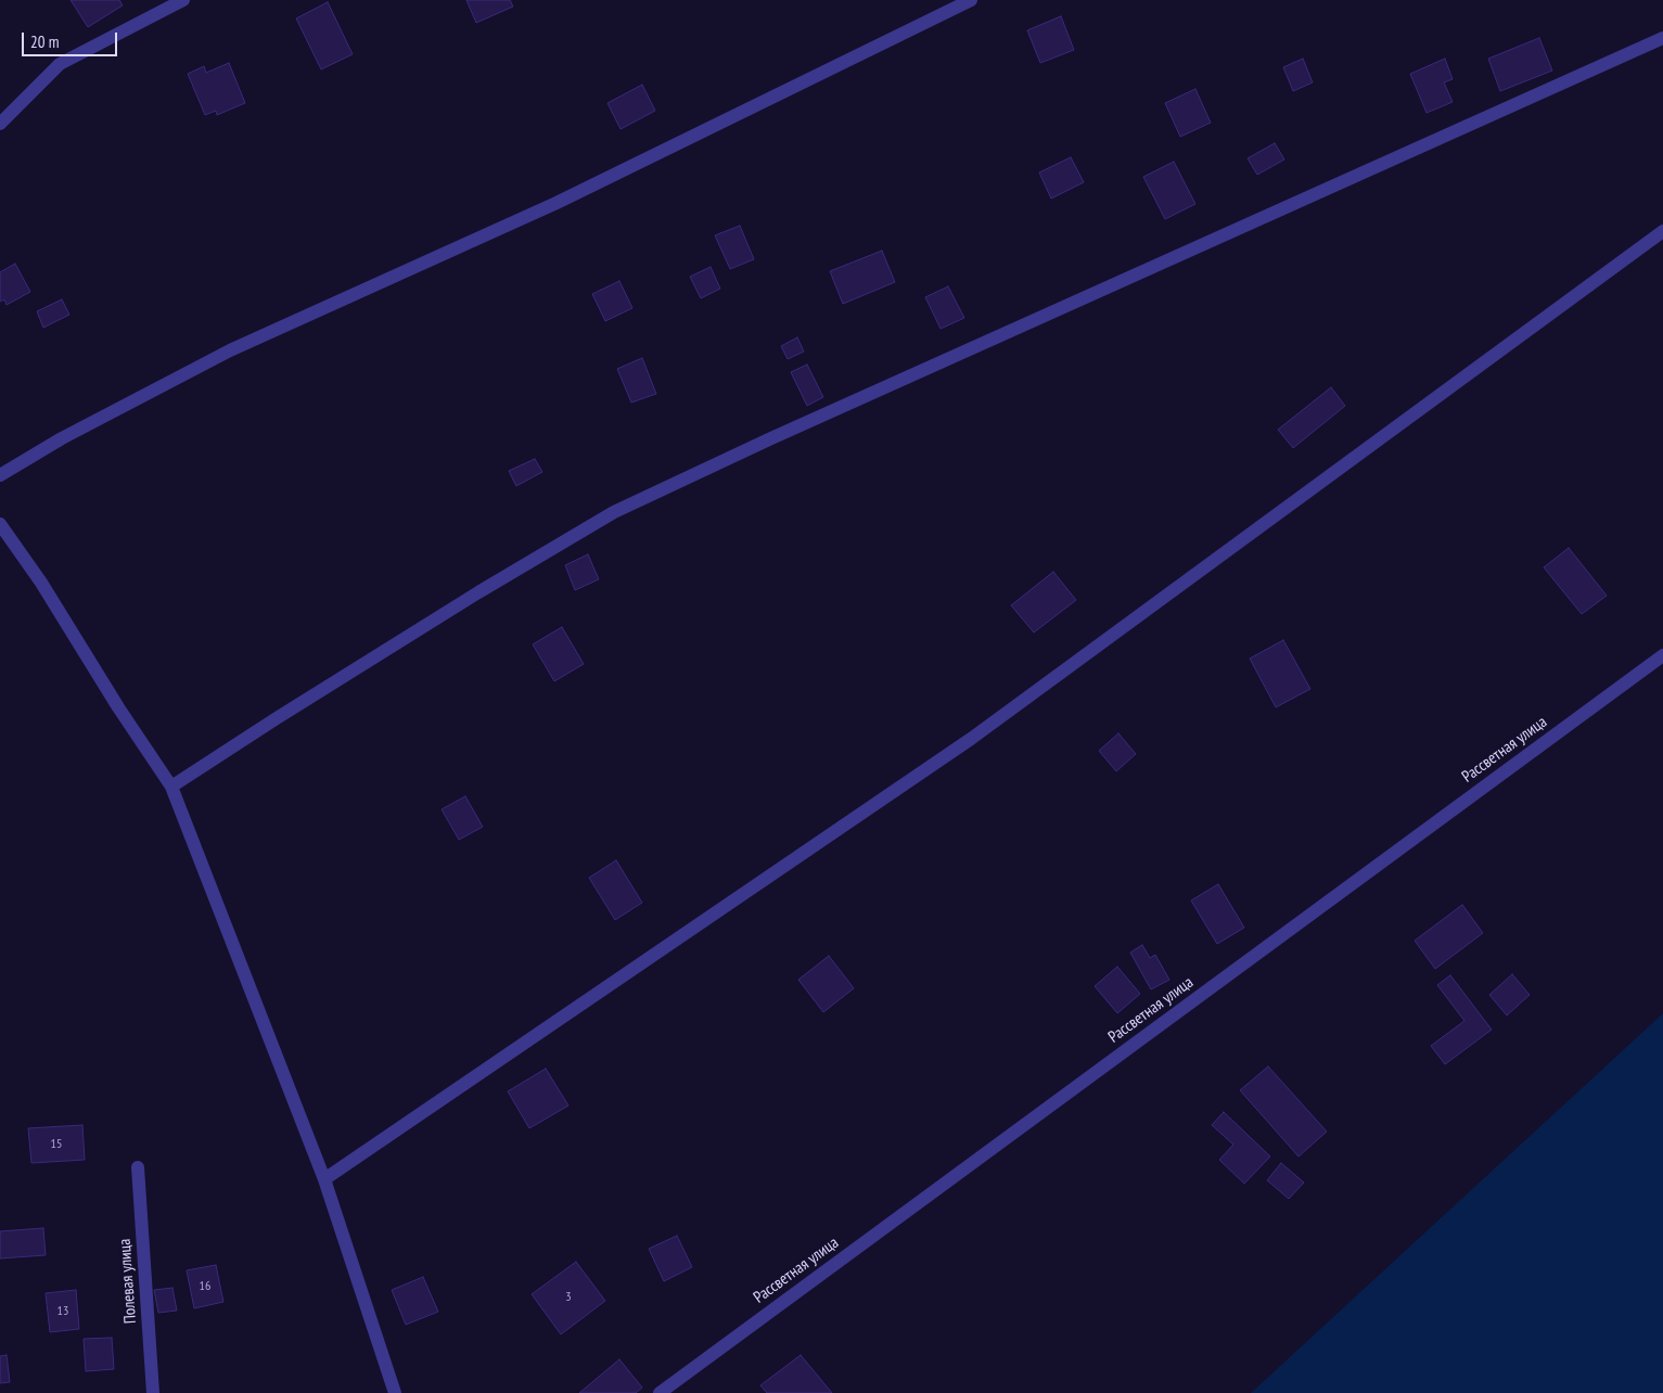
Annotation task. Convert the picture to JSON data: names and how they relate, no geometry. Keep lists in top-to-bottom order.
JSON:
{
  "streets": {
    "street": ["Рассветная улица", "Полевая улица"]
  },
  "house_numbers": [
    "15",
    "16",
    "3",
    "13"
  ],
  "scale_bar": "20 m"
}
